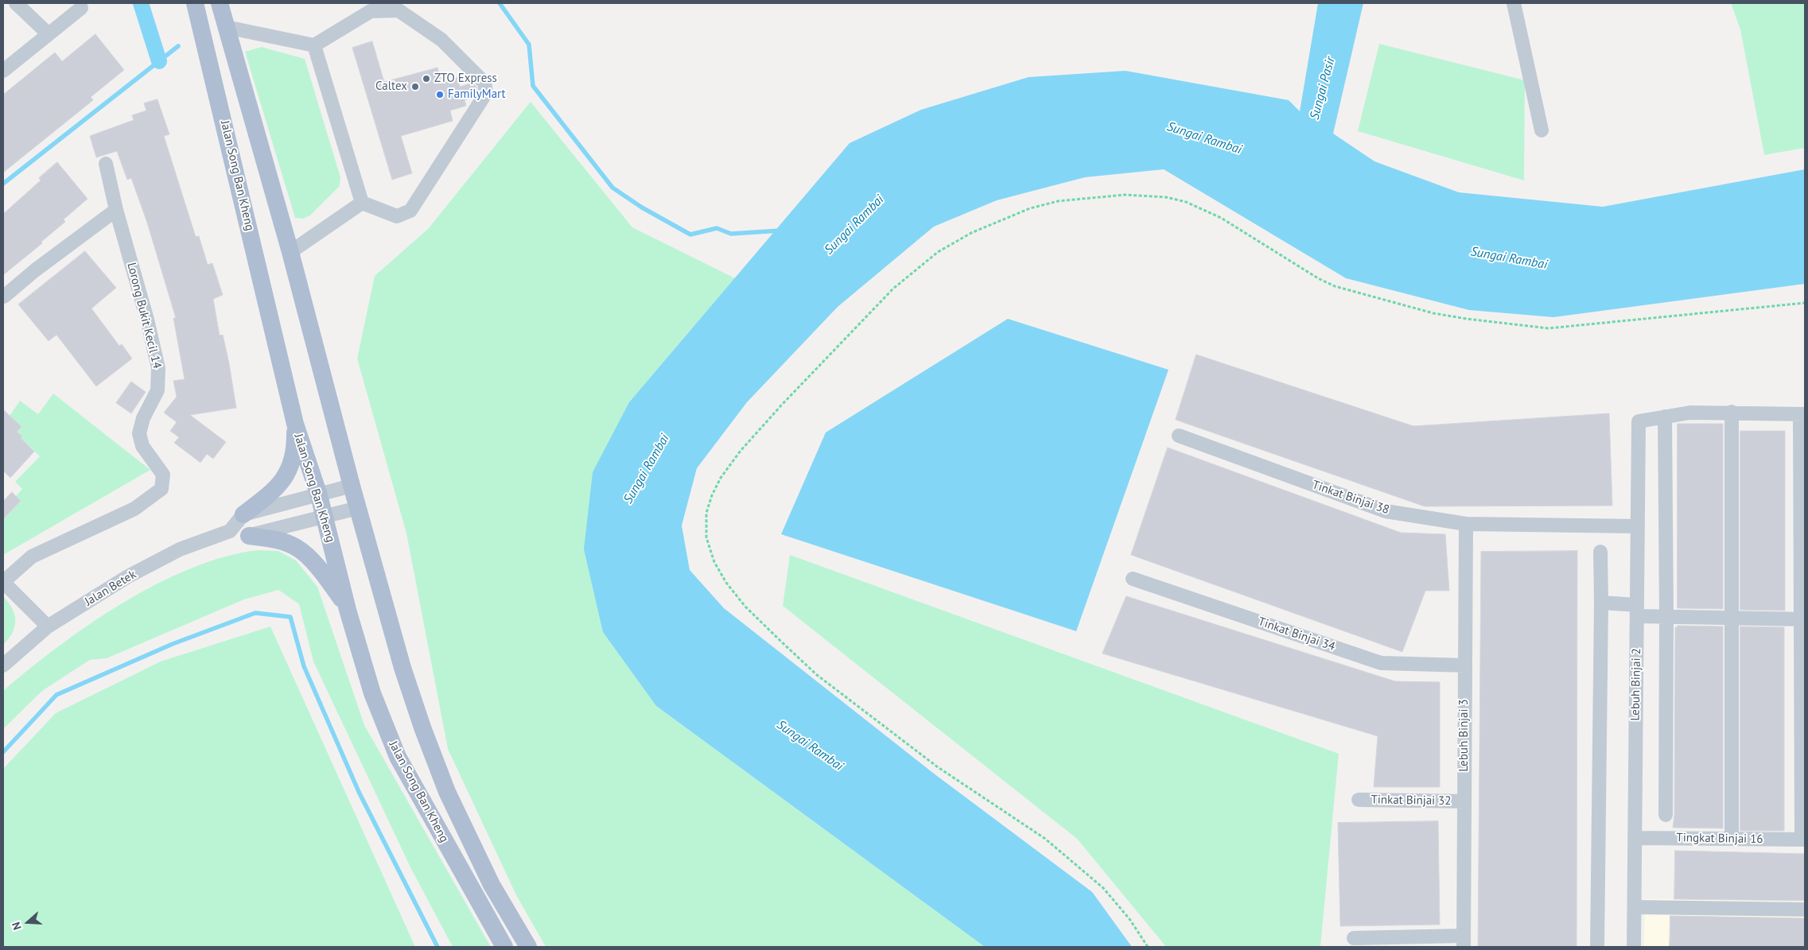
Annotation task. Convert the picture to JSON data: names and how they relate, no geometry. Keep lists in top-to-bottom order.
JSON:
{
  "streets": {
    "main road": ["Jalan Song Ban Kheng"],
    "street": [
      "Lorong Bukit Kecil 14",
      "Tinkat Binjai 38",
      "Jalan Betek",
      "Tinkat Binjai 34",
      "Lebuh Binjai 2",
      "Lebuh Binjai 3",
      "Tinkat Binjai 32",
      "Tingkat Binjai 16"
    ]
  },
  "crossings": [
    ["Tinkat Binjai 38", "Lebuh Binjai 2"],
    ["Tinkat Binjai 38", "Lebuh Binjai 3"],
    ["Tinkat Binjai 34", "Lebuh Binjai 3"],
    ["Lebuh Binjai 2", "Tingkat Binjai 16"],
    ["Lebuh Binjai 3", "Tinkat Binjai 32"]
  ],
  "water": ["Sungai Pasir", "Sungai Rambai"],
  "places": ["ZTO Express", "Caltex", "FamilyMart"],
  "north": "left"
}
